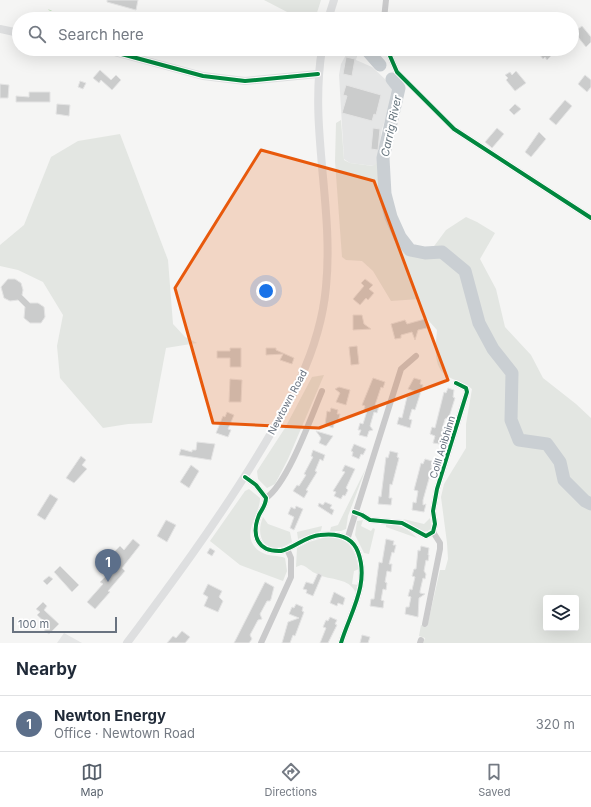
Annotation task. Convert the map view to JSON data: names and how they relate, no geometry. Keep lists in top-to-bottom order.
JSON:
{
  "streets": {
    "main road": ["Newtown Road"],
    "street": ["Coill Aoibhinn"]
  },
  "water": ["Carrig River"],
  "scale_bar": "100 m",
  "page": {
    "search": "Search here",
    "pins": "1",
    "scale": "100 m",
    "heading": "Nearby",
    "list": [
      {
        "mark": "1",
        "name": "Newton Energy",
        "note": "Office · Newtown Road",
        "value": "320 m"
      }
    ],
    "nav": ["Map", "Directions", "Saved"]
  }
}
